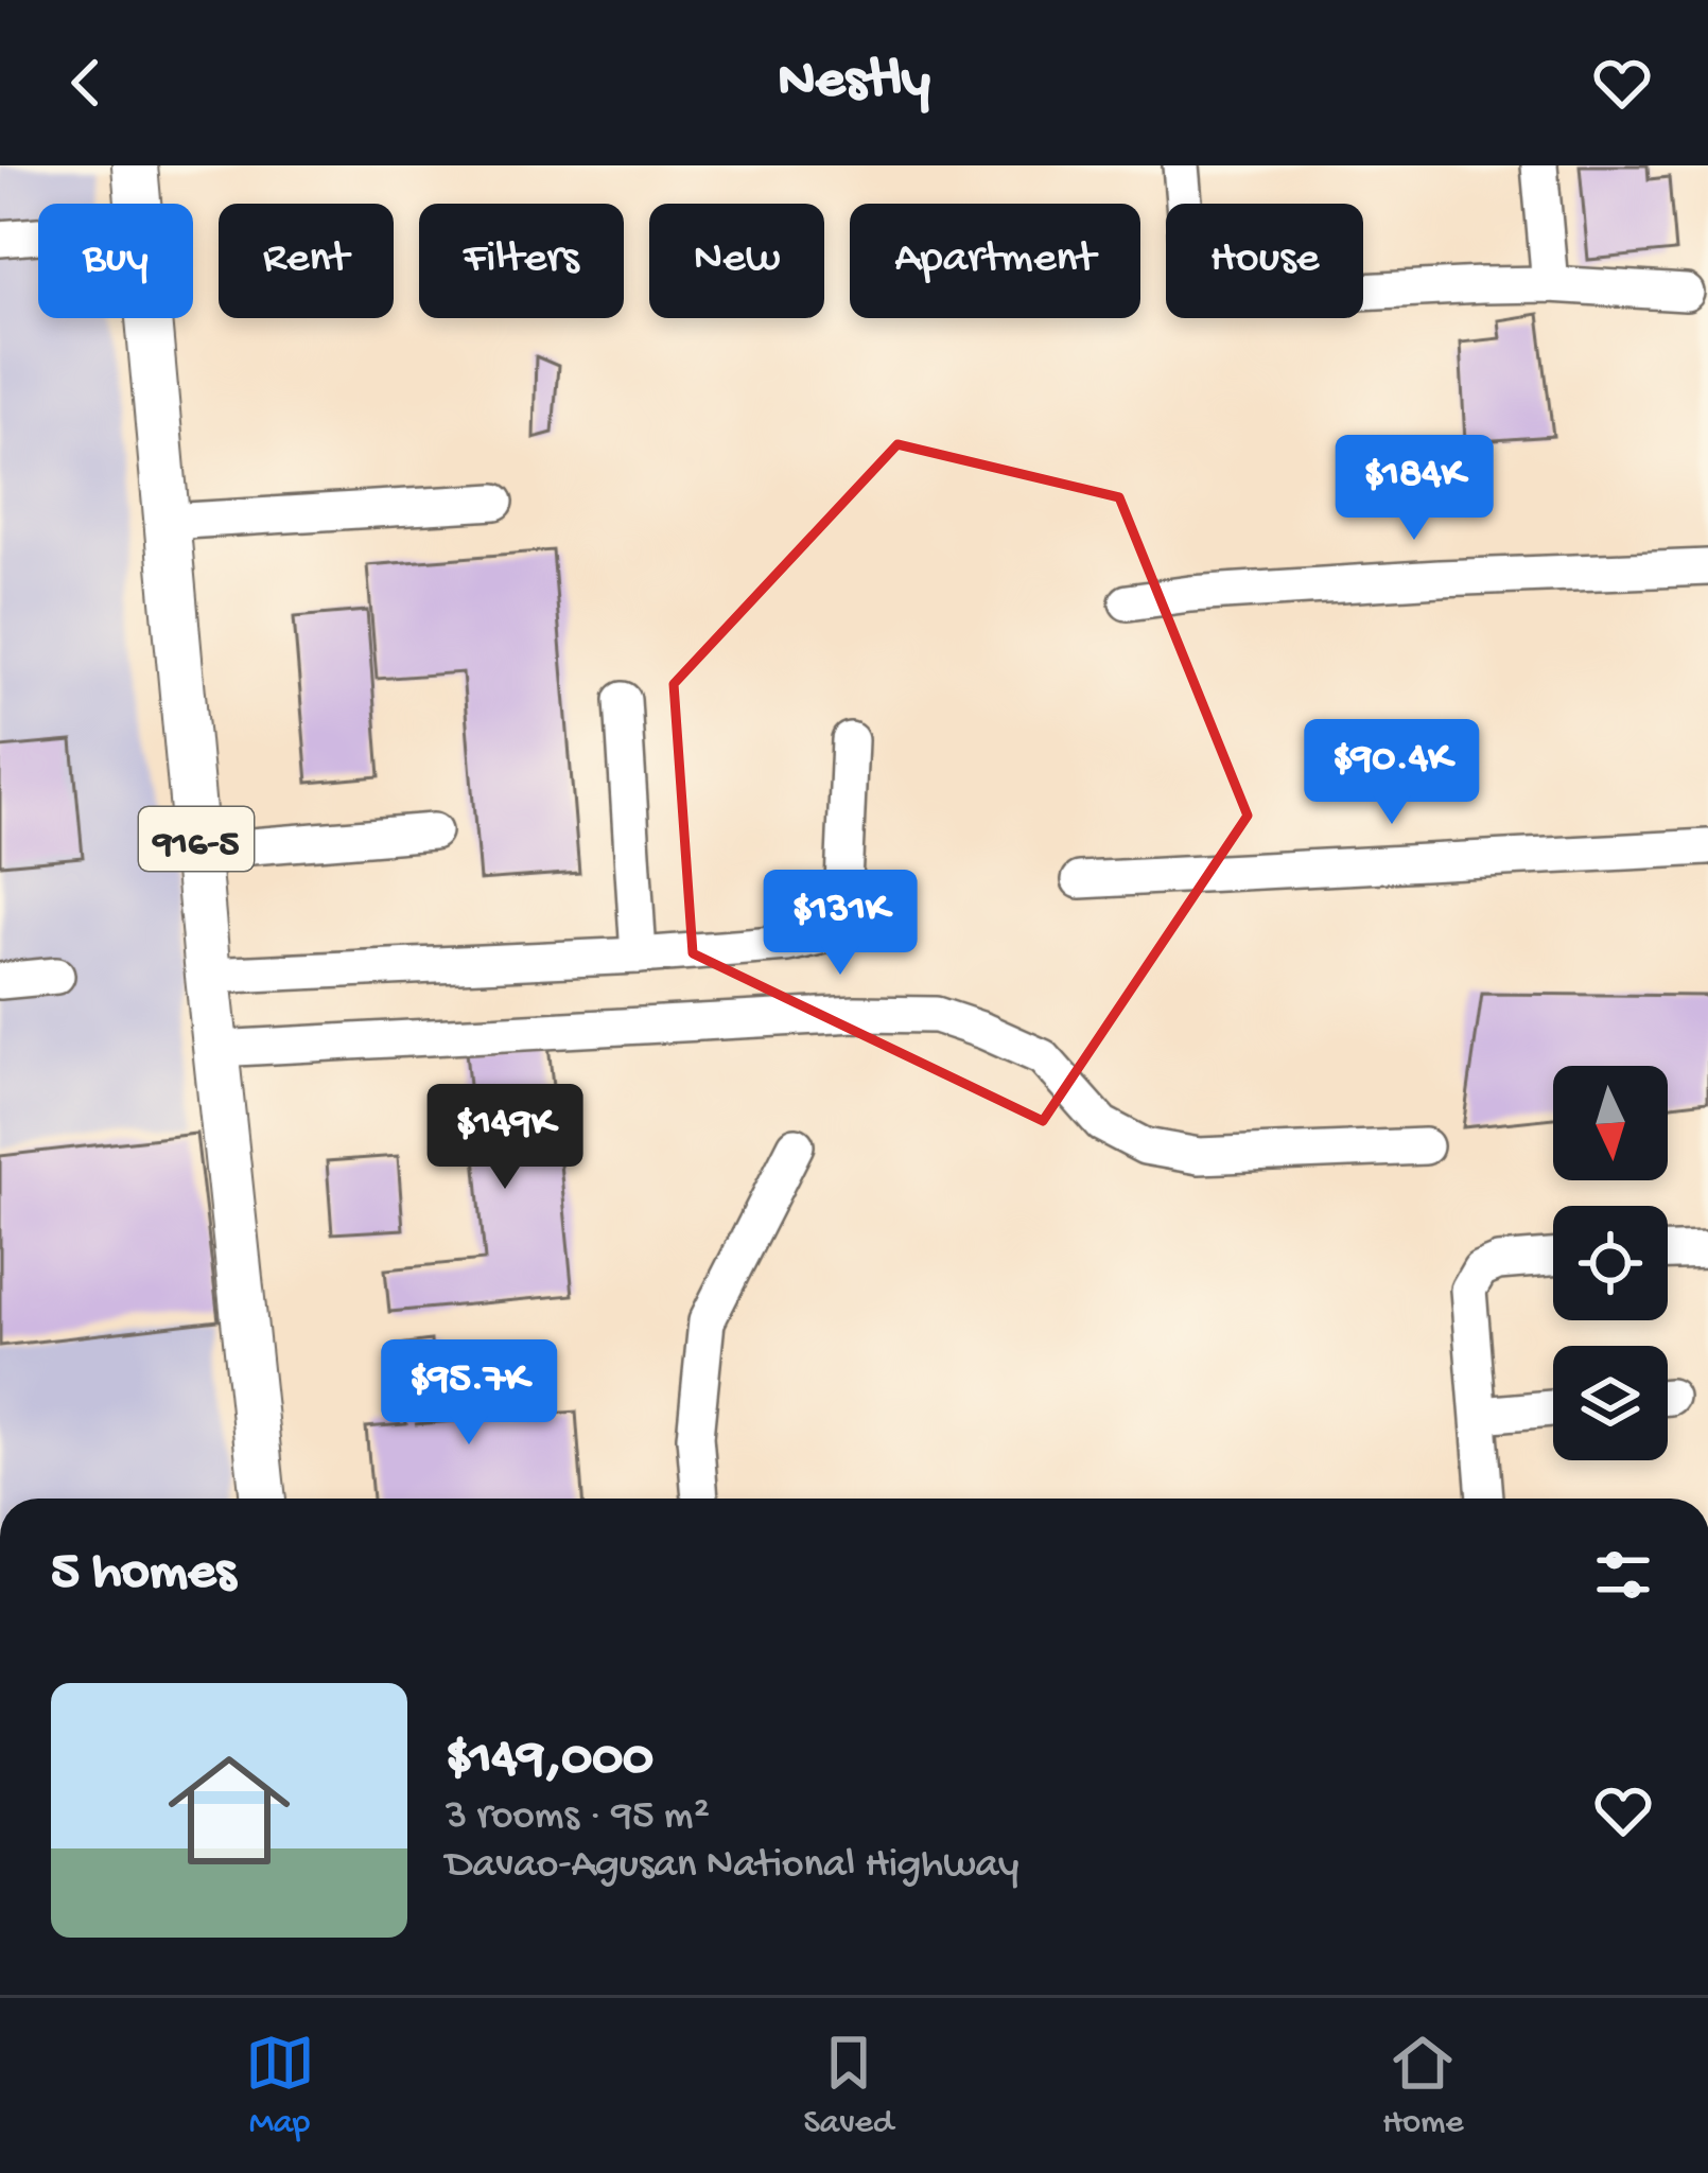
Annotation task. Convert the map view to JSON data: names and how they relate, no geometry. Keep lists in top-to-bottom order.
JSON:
{
  "streets": {
    "main road": ["916-5"]
  },
  "north": "bottom",
  "page": {
    "header": "Nestly",
    "chip": [
      "Buy",
      "Rent",
      "Filters",
      "New",
      "Apartment",
      "House"
    ],
    "price": [
      "$184K",
      "$90.4K",
      "$131K",
      "$149K",
      "$95.7K"
    ],
    "heading": "5 homes",
    "list": [
      {
        "name": "$149,000",
        "note": "3 rooms · 95 m² · Davao-Agusan National Highway"
      }
    ],
    "tabs": ["Map", "Saved", "Home"]
  }
}
